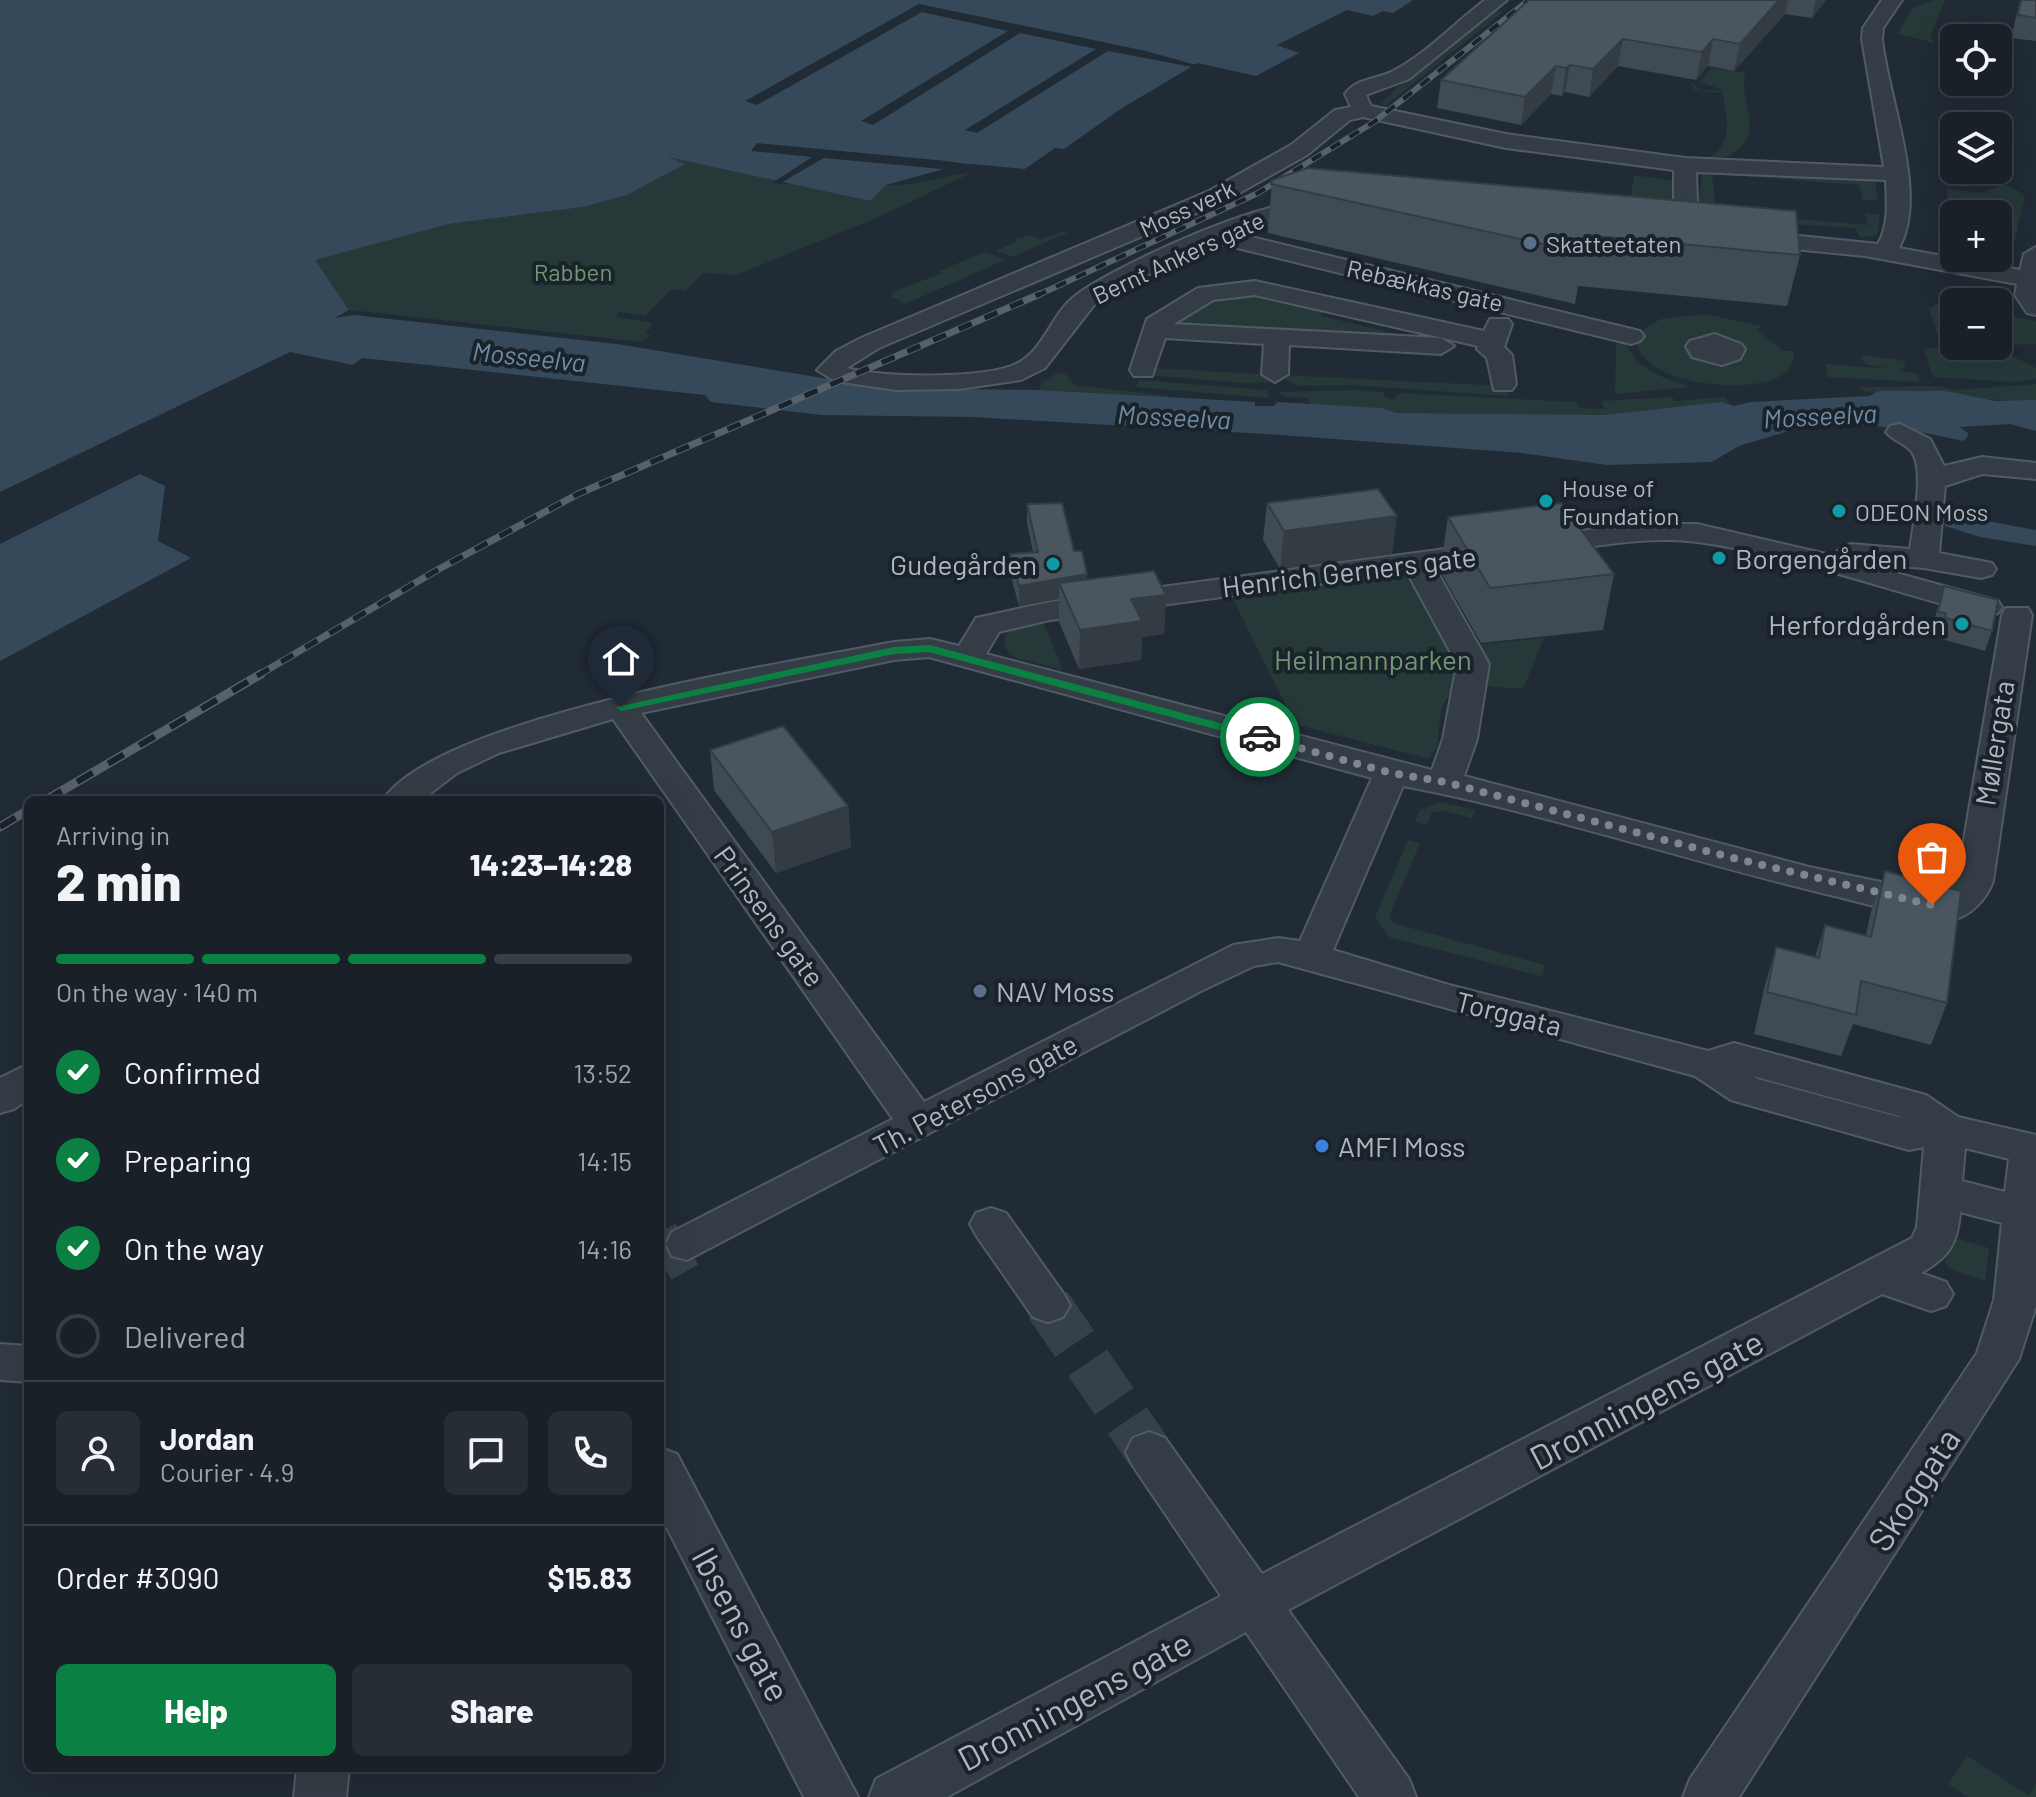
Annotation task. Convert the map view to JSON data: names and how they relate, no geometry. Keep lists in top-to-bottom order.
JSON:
{
  "streets": {
    "street": [
      "Moss verk",
      "Bernt Ankers gate",
      "Rebækkas gate",
      "Henrich Gerners gate",
      "Møllergata",
      "Prinsens gate",
      "Torggata",
      "Th. Petersons gate",
      "Dronningens gate",
      "Skoggata",
      "Ibsens gate"
    ]
  },
  "crossings": [
    ["Moss verk", "Bernt Ankers gate"],
    ["Bernt Ankers gate", "Rebækkas gate"],
    ["Henrich Gerners gate", "Møllergata"],
    ["Prinsens gate", "Th. Petersons gate"],
    ["Torggata", "Th. Petersons gate"],
    ["Torggata", "Dronningens gate"],
    ["Torggata", "Skoggata"]
  ],
  "water": ["Mosseelva"],
  "parks": ["Rabben", "Heilmannparken"],
  "places": [
    "Skatteetaten",
    "House of Foundation",
    "ODEON Moss",
    "Borgengården",
    "Gudegården",
    "Herfordgården",
    "NAV Moss",
    "AMFI Moss"
  ],
  "page": {
    "map_buttons": ["+", "−"],
    "heading": ["2 min", "Arriving in", "14:23–14:28"],
    "panel": [
      "Jordan",
      "Courier · 4.9",
      "Order #3090",
      "$15.83"
    ],
    "bar": "On the way · 140 m",
    "list": [
      ["Confirmed", "13:52"],
      ["Preparing", "14:15"],
      ["On the way", "14:16"],
      "Delivered"
    ],
    "buttons": ["Help", "Share"]
  }
}
